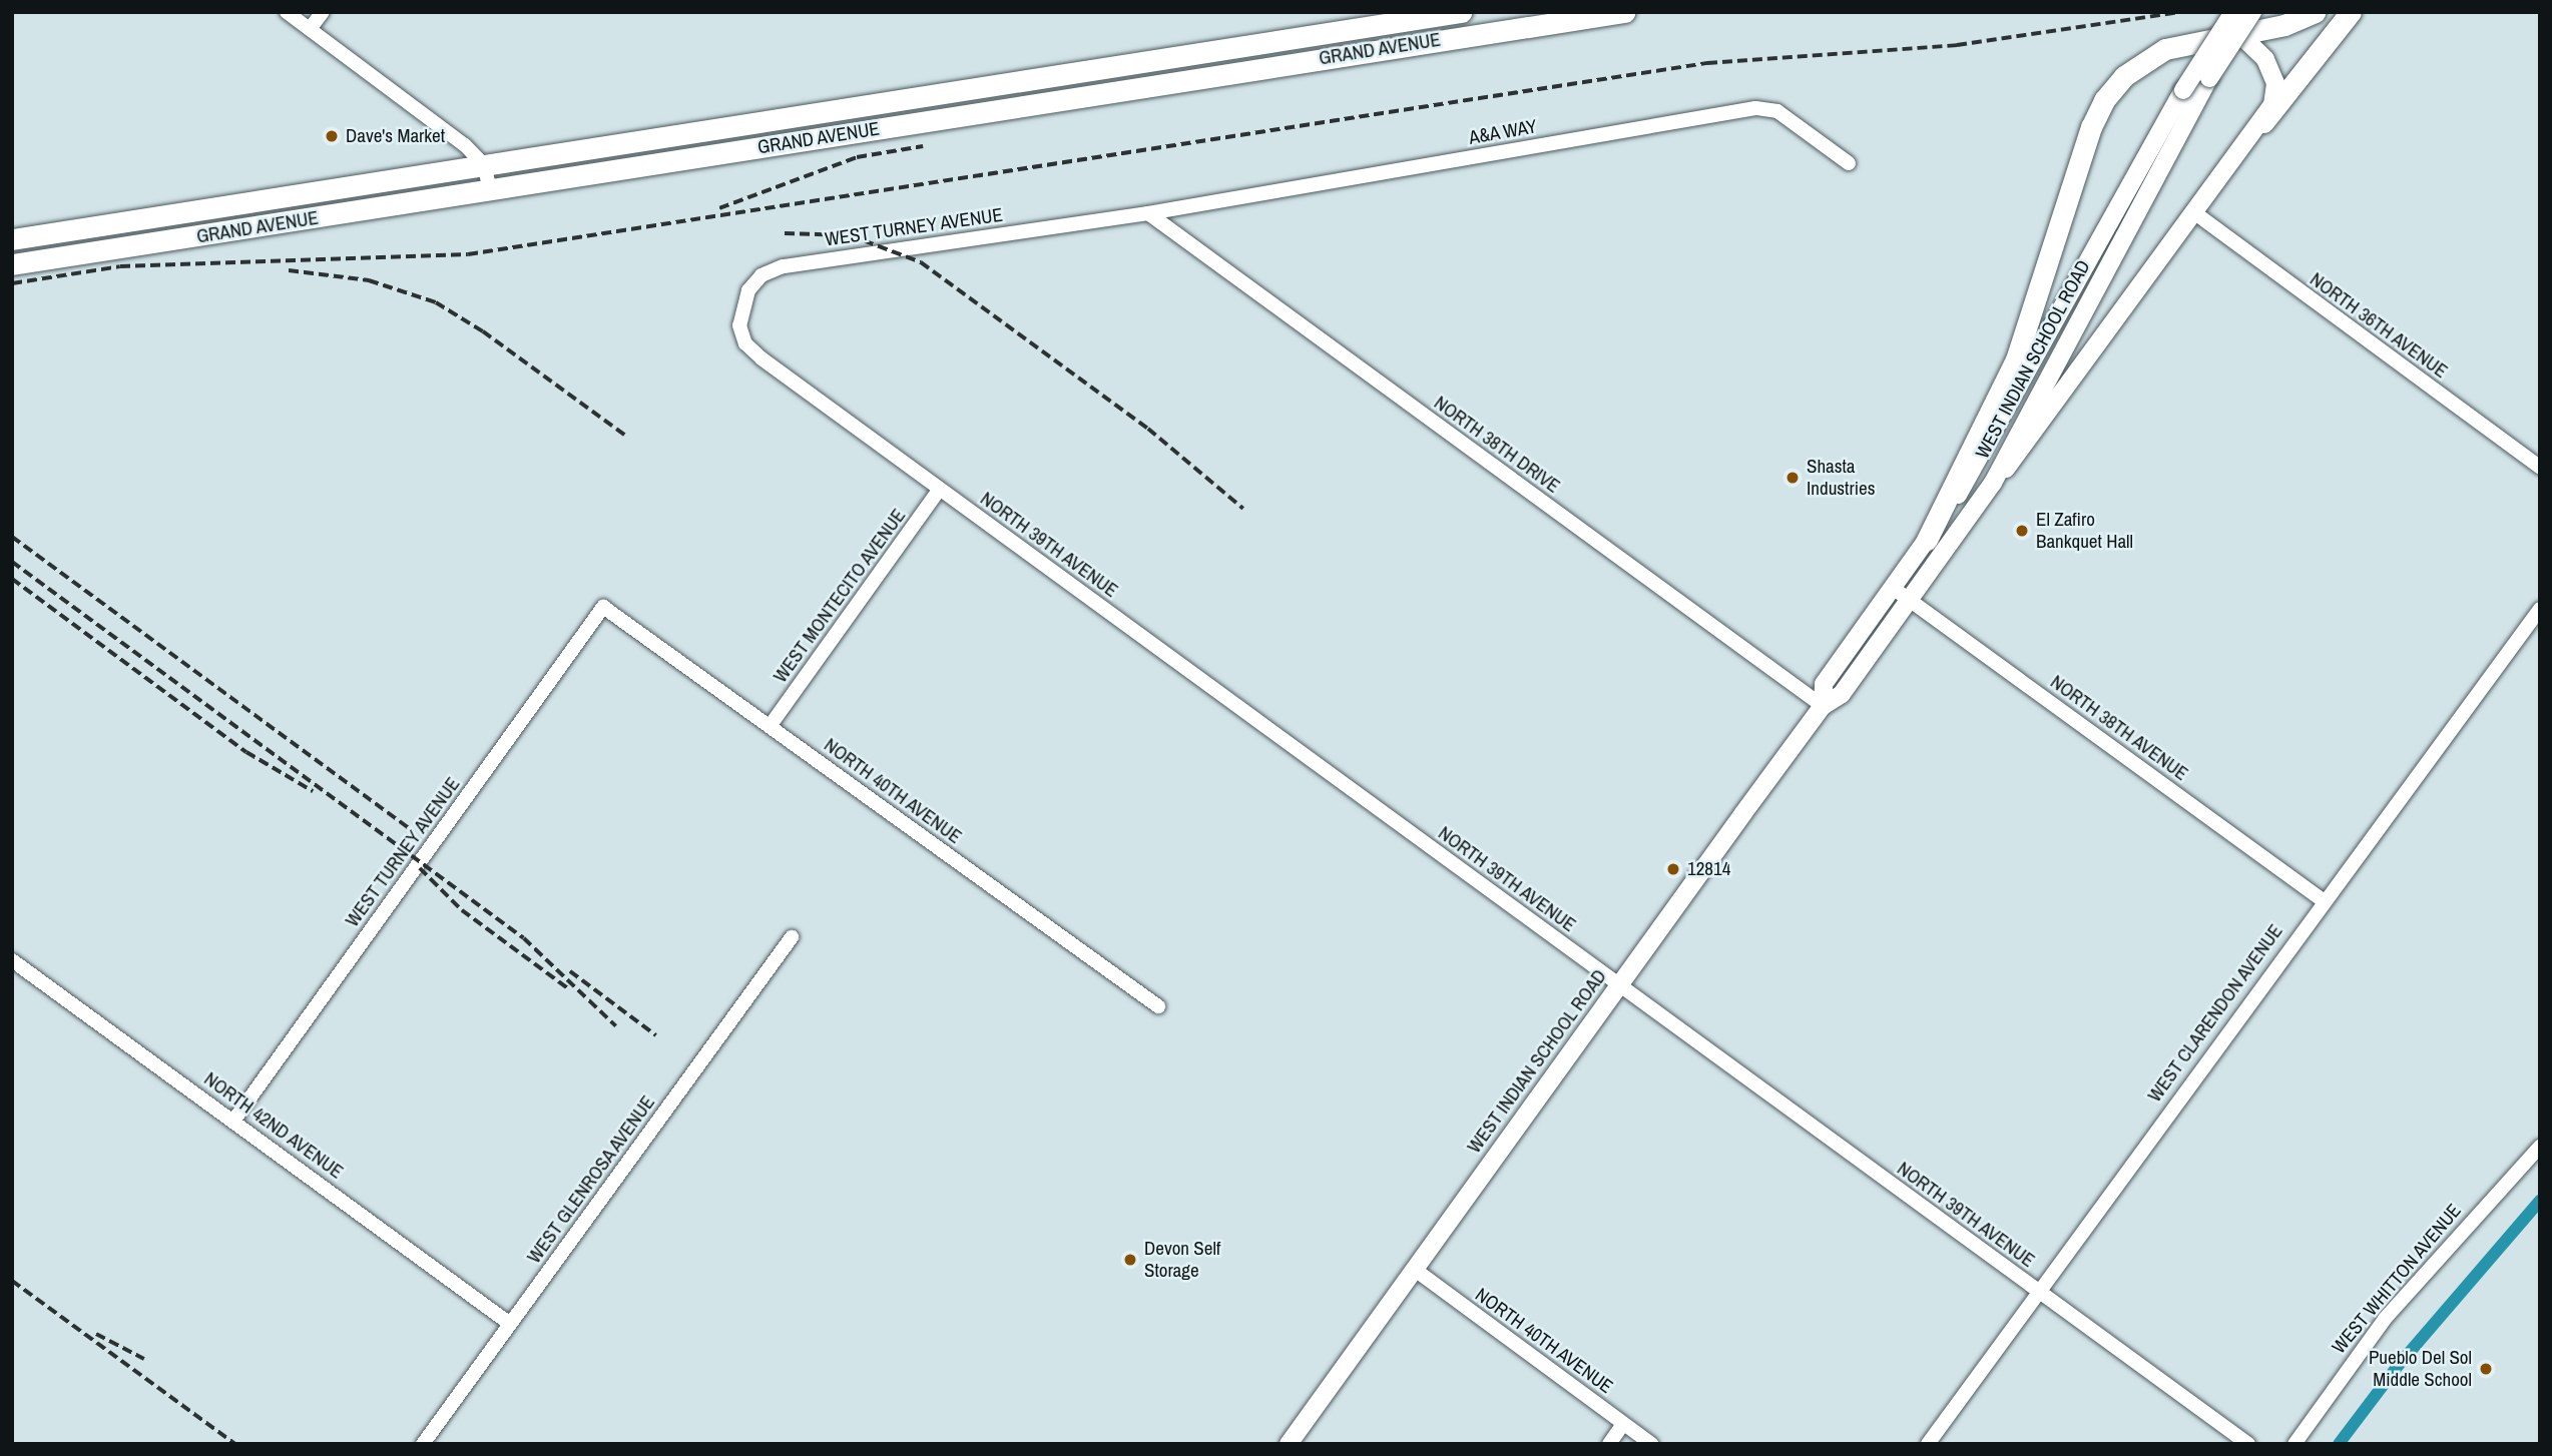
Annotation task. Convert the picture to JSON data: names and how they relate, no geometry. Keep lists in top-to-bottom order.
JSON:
{
  "streets": {
    "highway": ["GRAND AVENUE"],
    "main road": ["WEST INDIAN SCHOOL ROAD"],
    "street": [
      "A&A WAY",
      "WEST TURNEY AVENUE",
      "NORTH 36TH AVENUE",
      "NORTH 38TH DRIVE",
      "NORTH 39TH AVENUE",
      "WEST MONTECITO AVENUE",
      "NORTH 38TH AVENUE",
      "NORTH 40TH AVENUE",
      "WEST CLARENDON AVENUE",
      "NORTH 42ND AVENUE",
      "WEST GLENROSA AVENUE",
      "WEST WHITTON AVENUE"
    ]
  },
  "crossings": [
    ["A&A WAY", "WEST TURNEY AVENUE"],
    ["A&A WAY", "NORTH 38TH DRIVE"],
    ["WEST TURNEY AVENUE", "NORTH 38TH DRIVE"],
    ["WEST TURNEY AVENUE", "NORTH 39TH AVENUE"],
    ["WEST TURNEY AVENUE", "NORTH 40TH AVENUE"],
    ["WEST TURNEY AVENUE", "NORTH 42ND AVENUE"],
    ["WEST INDIAN SCHOOL ROAD", "NORTH 38TH DRIVE"],
    ["WEST INDIAN SCHOOL ROAD", "NORTH 39TH AVENUE"],
    ["WEST INDIAN SCHOOL ROAD", "NORTH 38TH AVENUE"],
    ["WEST INDIAN SCHOOL ROAD", "NORTH 40TH AVENUE"],
    ["NORTH 39TH AVENUE", "WEST MONTECITO AVENUE"],
    ["NORTH 39TH AVENUE", "WEST CLARENDON AVENUE"],
    ["WEST MONTECITO AVENUE", "NORTH 40TH AVENUE"],
    ["NORTH 38TH AVENUE", "WEST CLARENDON AVENUE"],
    ["NORTH 42ND AVENUE", "WEST GLENROSA AVENUE"]
  ],
  "places": [
    "Dave's Market",
    "Shasta Industries",
    "El Zafiro Bankquet Hall",
    "12814",
    "Devon Self Storage",
    "Pueblo Del Sol Middle School"
  ]
}
